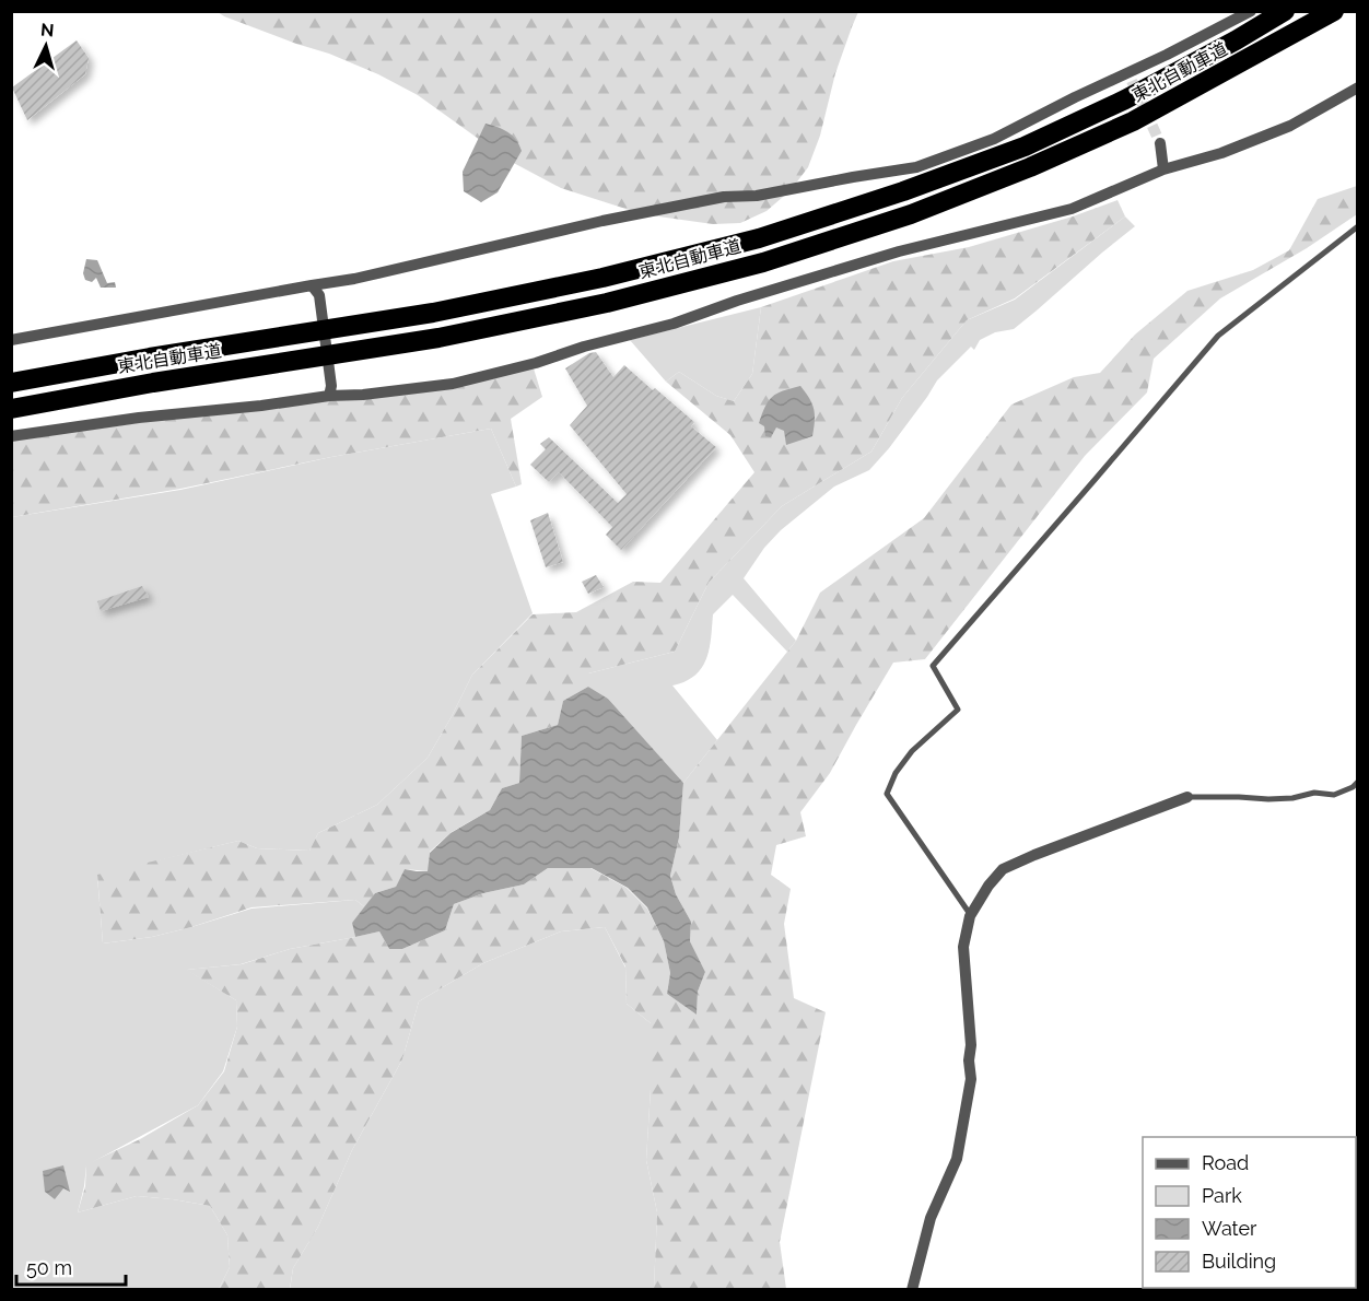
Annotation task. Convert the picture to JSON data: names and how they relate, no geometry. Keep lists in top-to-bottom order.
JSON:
{
  "streets": {
    "highway": ["東北自動車道"]
  },
  "legend": [
    "Road",
    "Park",
    "Water",
    "Building"
  ],
  "scale_bar": "50 m",
  "north": "top"
}
